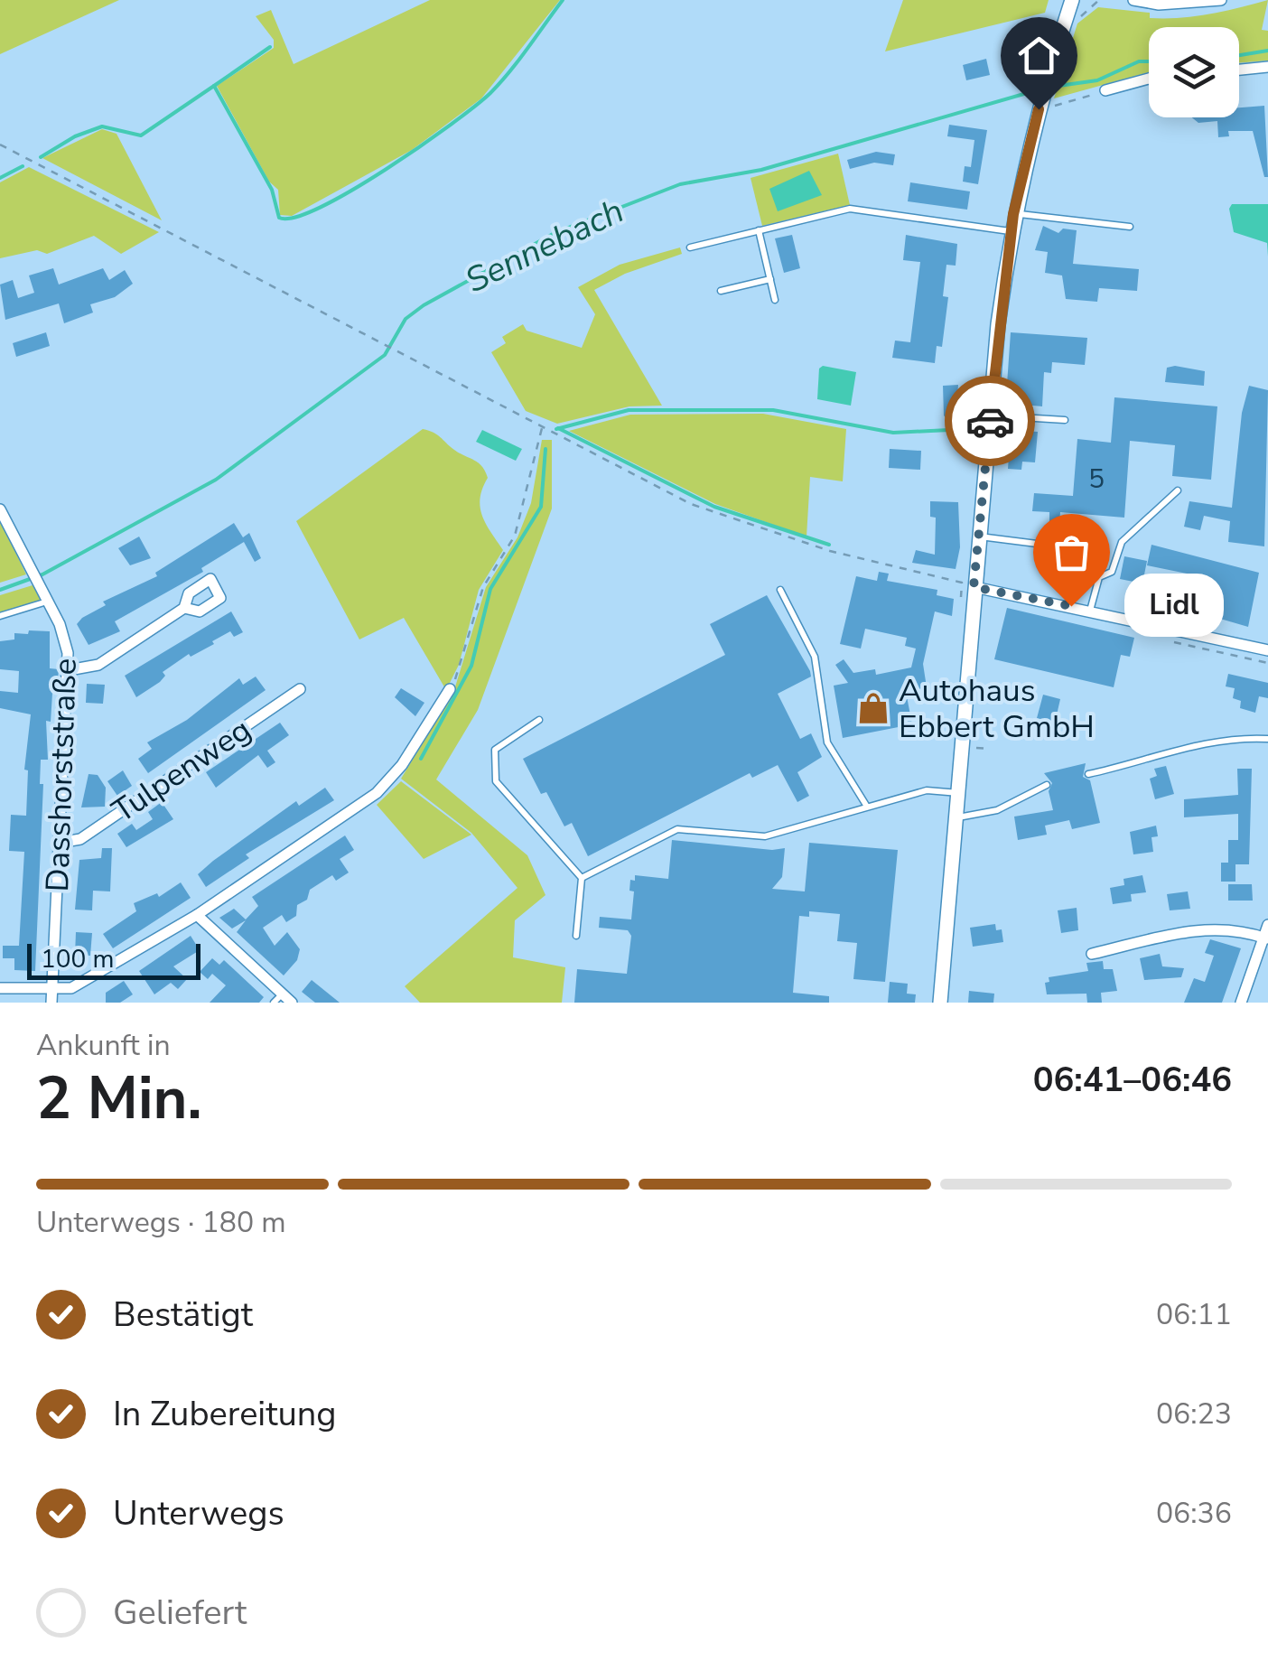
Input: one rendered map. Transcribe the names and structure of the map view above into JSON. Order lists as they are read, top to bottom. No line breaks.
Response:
{"streets":{"street":["Tulpenweg","Dasshorststraße"]},"crossings":[["Tulpenweg","Dasshorststraße"]],"water":["Sennebach"],"places":{"other":["Lidl"],"shop":["Autohaus Ebbert GmbH"]},"house_numbers":["5"],"scale_bar":"100 m","page":{"bubble":"Lidl","scale":"100 m","heading":["2 Min.","Ankunft in","06:41–06:46"],"bar":"Unterwegs · 180 m","list":[["Bestätigt","06:11"],["In Zubereitung","06:23"],["Unterwegs","06:36"],"Geliefert"]}}
